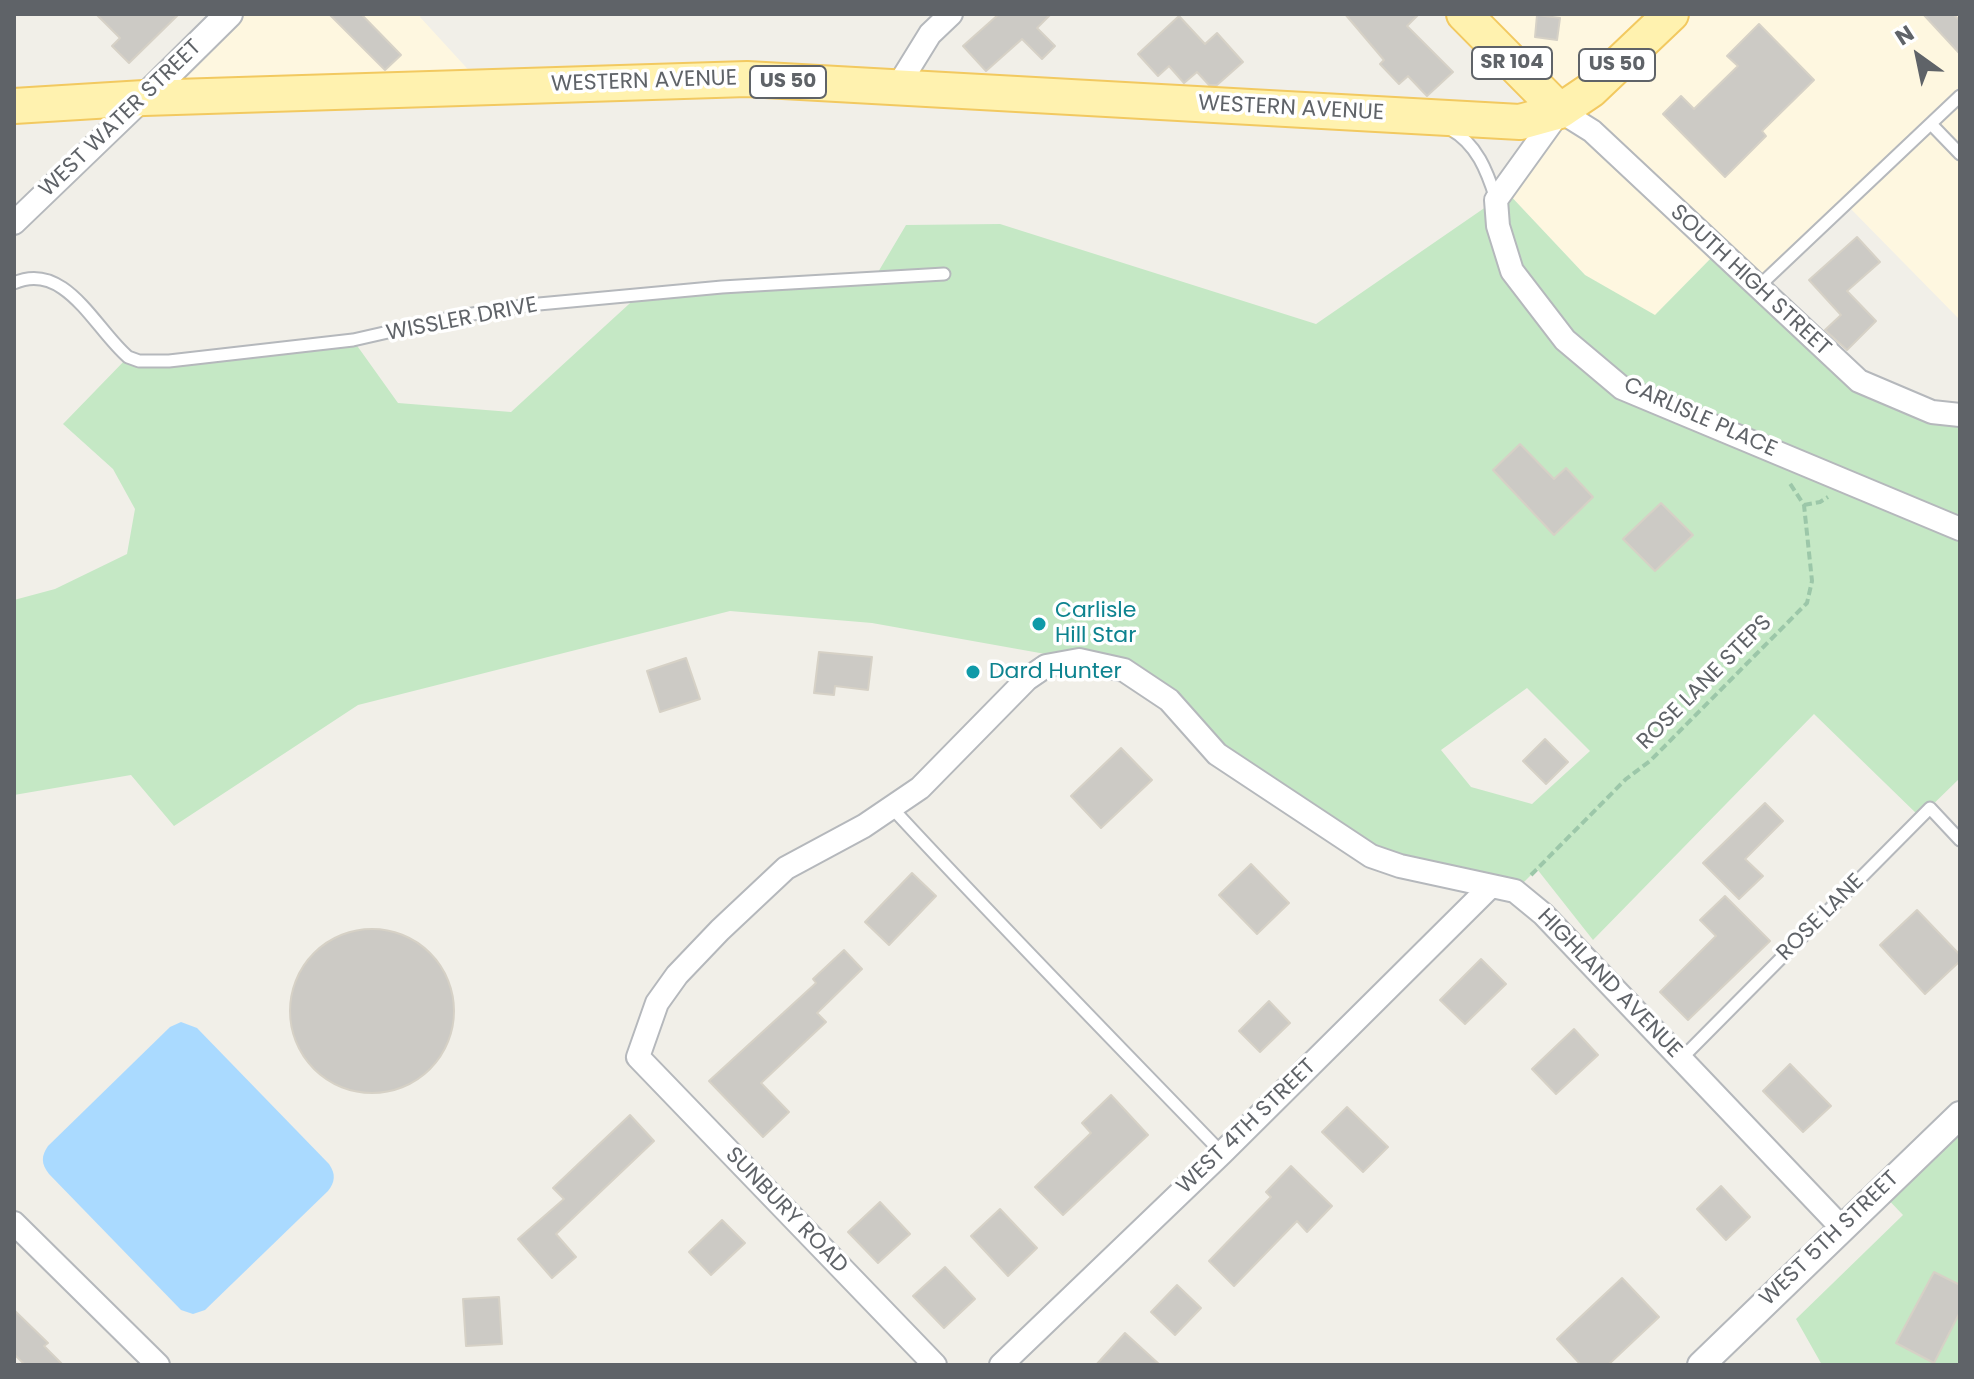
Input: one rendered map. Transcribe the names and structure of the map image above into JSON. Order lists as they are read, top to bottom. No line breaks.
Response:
{"streets":{"main road":["SR 104","US 50","WESTERN AVENUE"],"street":["WEST WATER STREET","SOUTH HIGH STREET","CARLISLE PLACE","HIGHLAND AVENUE","WEST 4TH STREET","SUNBURY ROAD","WEST 5TH STREET"],"lane":["WISSLER DRIVE","ROSE LANE"],"path":["ROSE LANE STEPS"]},"crossings":[["SR 104","US 50"],["SR 104","WESTERN AVENUE"],["SR 104","SOUTH HIGH STREET"],["US 50","WESTERN AVENUE"],["US 50","SOUTH HIGH STREET"],["WESTERN AVENUE","WEST WATER STREET"],["WESTERN AVENUE","SOUTH HIGH STREET"],["CARLISLE PLACE","ROSE LANE STEPS"],["ROSE LANE STEPS","HIGHLAND AVENUE"],["ROSE LANE","HIGHLAND AVENUE"],["HIGHLAND AVENUE","WEST 5TH STREET"]],"places":["Carlisle Hill Star","Dard Hunter"],"north":"top left"}
